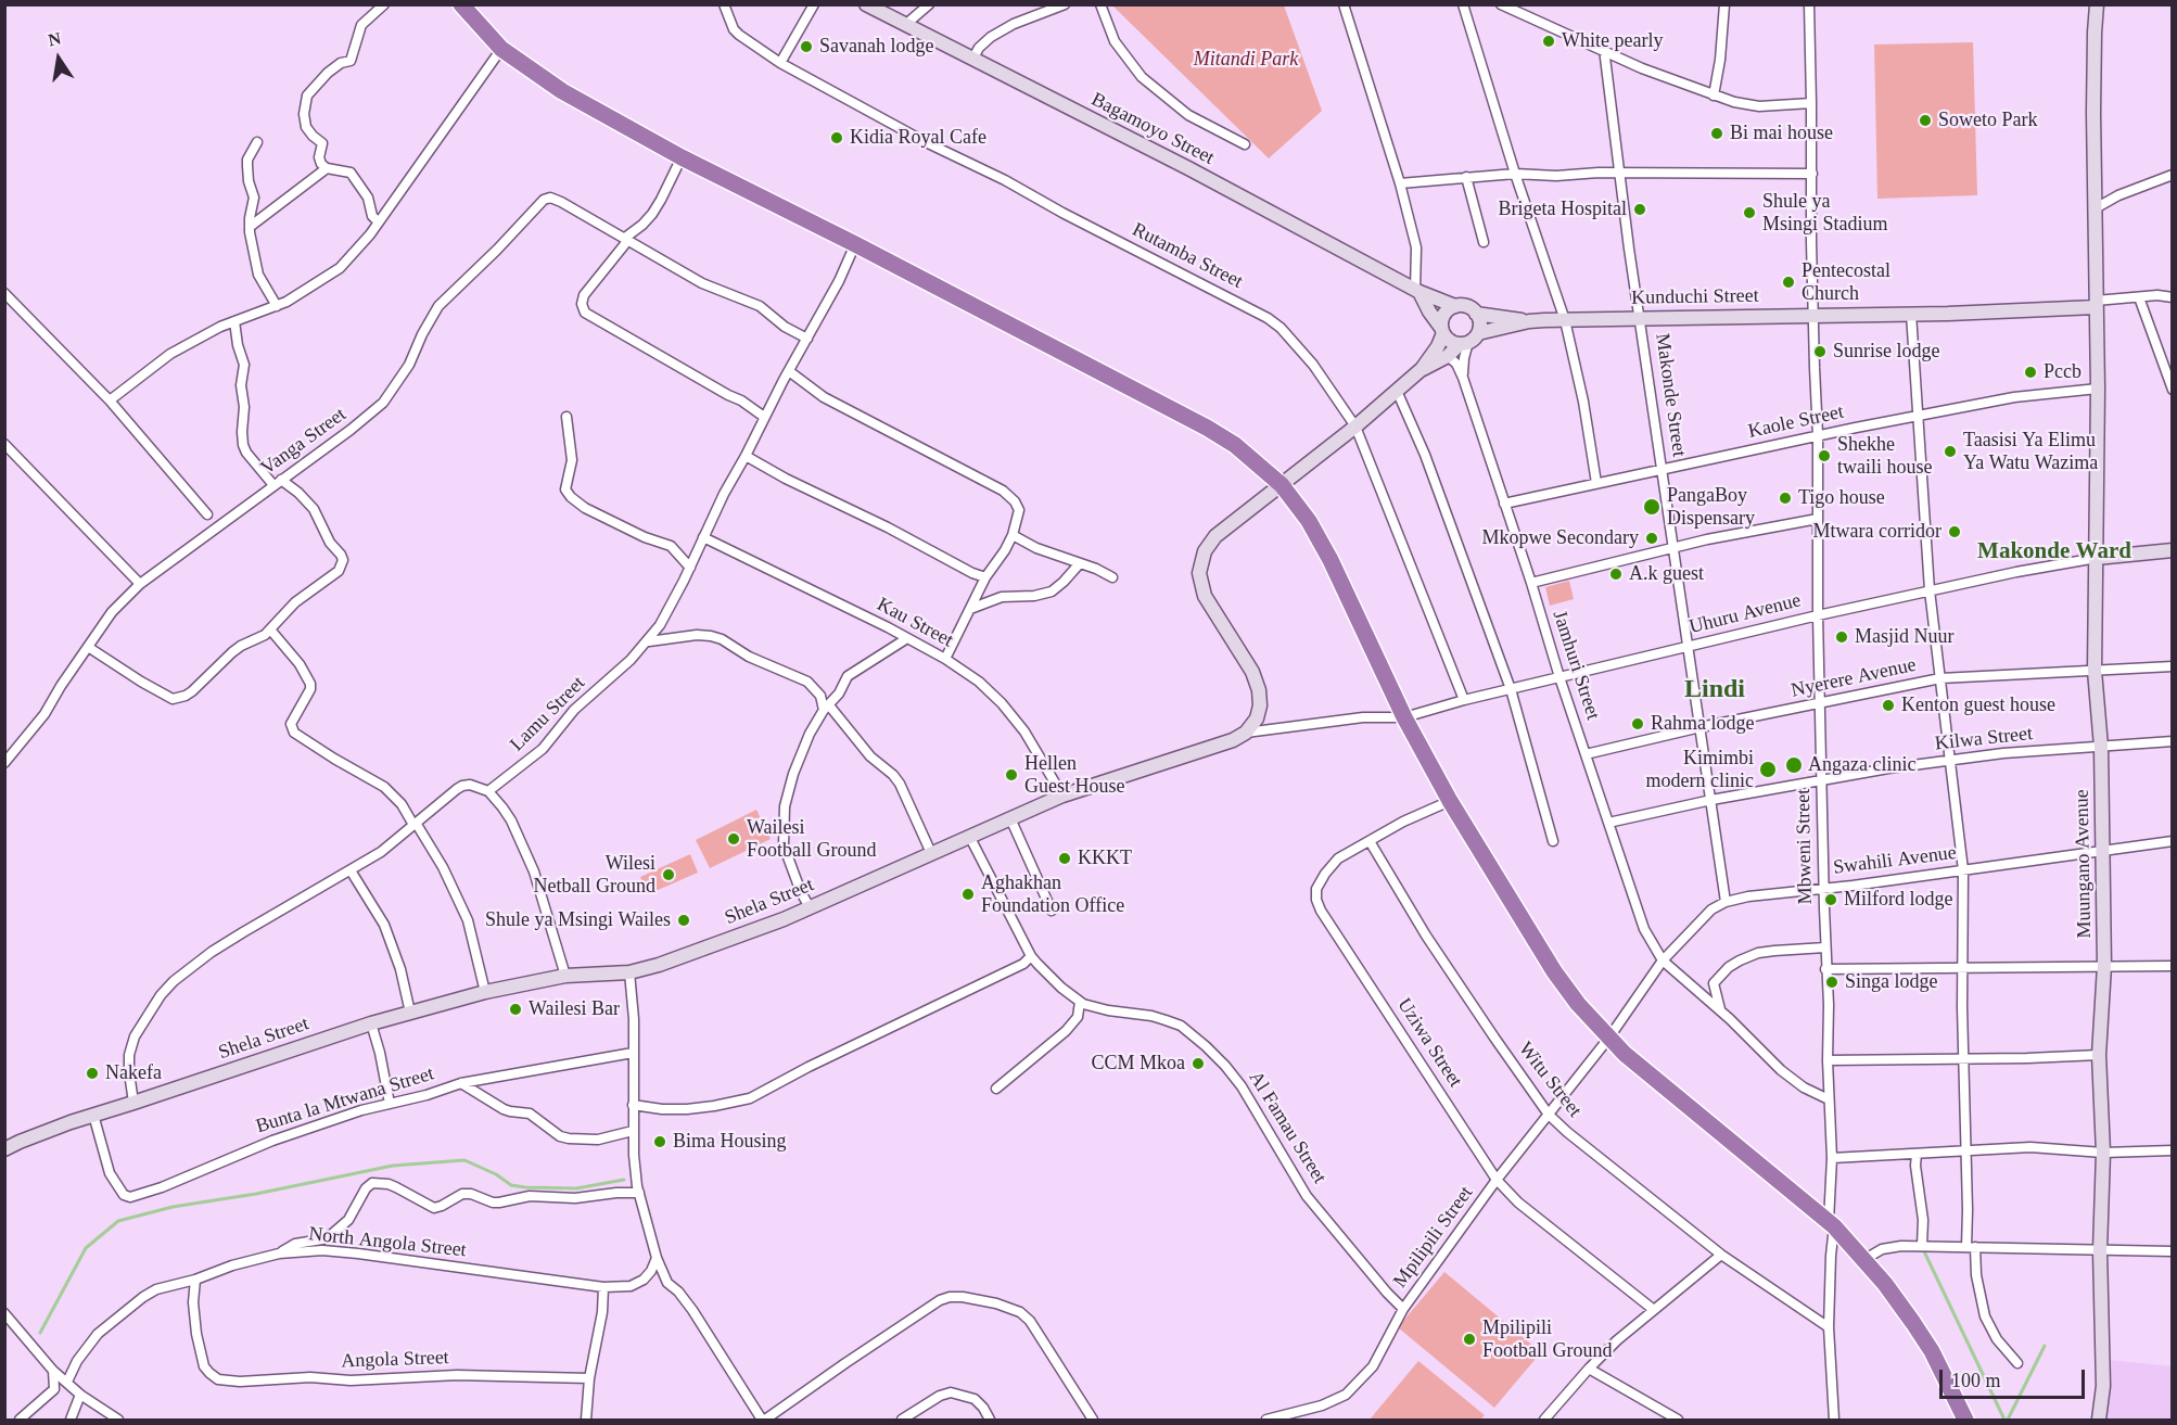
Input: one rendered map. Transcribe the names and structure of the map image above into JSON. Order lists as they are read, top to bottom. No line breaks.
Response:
{"streets":{"main road":["Bagamoyo Street","Kunduchi Street","Muungano Avenue","Shela Street"],"street":["Rutamba Street","Makonde Street","Kaole Street","Vanga Street","Uhuru Avenue","Kau Street","Jamhuri Street","Nyerere Avenue","Lamu Street","Kilwa Street","Mbweni Street","Swahili Avenue","Uziwa Street","Witu Street","Bunta la Mtwana Street","Al Famau Street","Mpilipili Street","North Angola Street","Angola Street"]},"crossings":[["Rutamba Street","Uhuru Avenue"],["Kunduchi Street","Makonde Street"],["Kunduchi Street","Mbweni Street"],["Kunduchi Street","Muungano Avenue"],["Makonde Street","Kaole Street"],["Makonde Street","Uhuru Avenue"],["Makonde Street","Nyerere Avenue"],["Makonde Street","Kilwa Street"],["Makonde Street","Swahili Avenue"],["Kaole Street","Jamhuri Street"],["Kaole Street","Mbweni Street"],["Kaole Street","Muungano Avenue"],["Vanga Street","Lamu Street"],["Uhuru Avenue","Jamhuri Street"],["Uhuru Avenue","Mbweni Street"],["Uhuru Avenue","Muungano Avenue"],["Uhuru Avenue","Shela Street"],["Kau Street","Lamu Street"],["Kau Street","Shela Street"],["Jamhuri Street","Nyerere Avenue"],["Jamhuri Street","Kilwa Street"],["Jamhuri Street","Swahili Avenue"],["Nyerere Avenue","Mbweni Street"],["Nyerere Avenue","Muungano Avenue"],["Kilwa Street","Mbweni Street"],["Kilwa Street","Muungano Avenue"],["Mbweni Street","Swahili Avenue"],["Mbweni Street","Witu Street"],["Swahili Avenue","Muungano Avenue"],["Swahili Avenue","Mpilipili Street"],["Shela Street","Bunta la Mtwana Street"],["Shela Street","Al Famau Street"],["Uziwa Street","Witu Street"],["Uziwa Street","Mpilipili Street"],["Witu Street","Mpilipili Street"],["Al Famau Street","Mpilipili Street"],["North Angola Street","Angola Street"]],"districts":["Makonde Ward","Lindi"],"parks":["Mitandi Park"],"places":["White pearly","Savanah lodge","Soweto Park","Bi mai house","Kidia Royal Cafe","Brigeta Hospital","Shule ya Msingi Stadium","Pentecostal Church","Sunrise lodge","Pccb","Taasisi Ya Elimu Ya Watu Wazima","Shekhe twaili house","Tigo house","PangaBoy Dispensary","Mtwara corridor","Mkopwe Secondary","A.k guest","Masjid Nuur","Kenton guest house","Rahma lodge","Angaza clinic","Kimimbi modern clinic","Hellen Guest House","Wailesi Football Ground","KKKT","Wilesi Netball Ground","Aghakhan Foundation Office","Milford lodge","Shule ya Msingi Wailes","Singa lodge","Wailesi Bar","CCM Mkoa","Nakefa","Bima Housing","Mpilipili Football Ground"],"scale_bar":"100 m","north":"top"}
